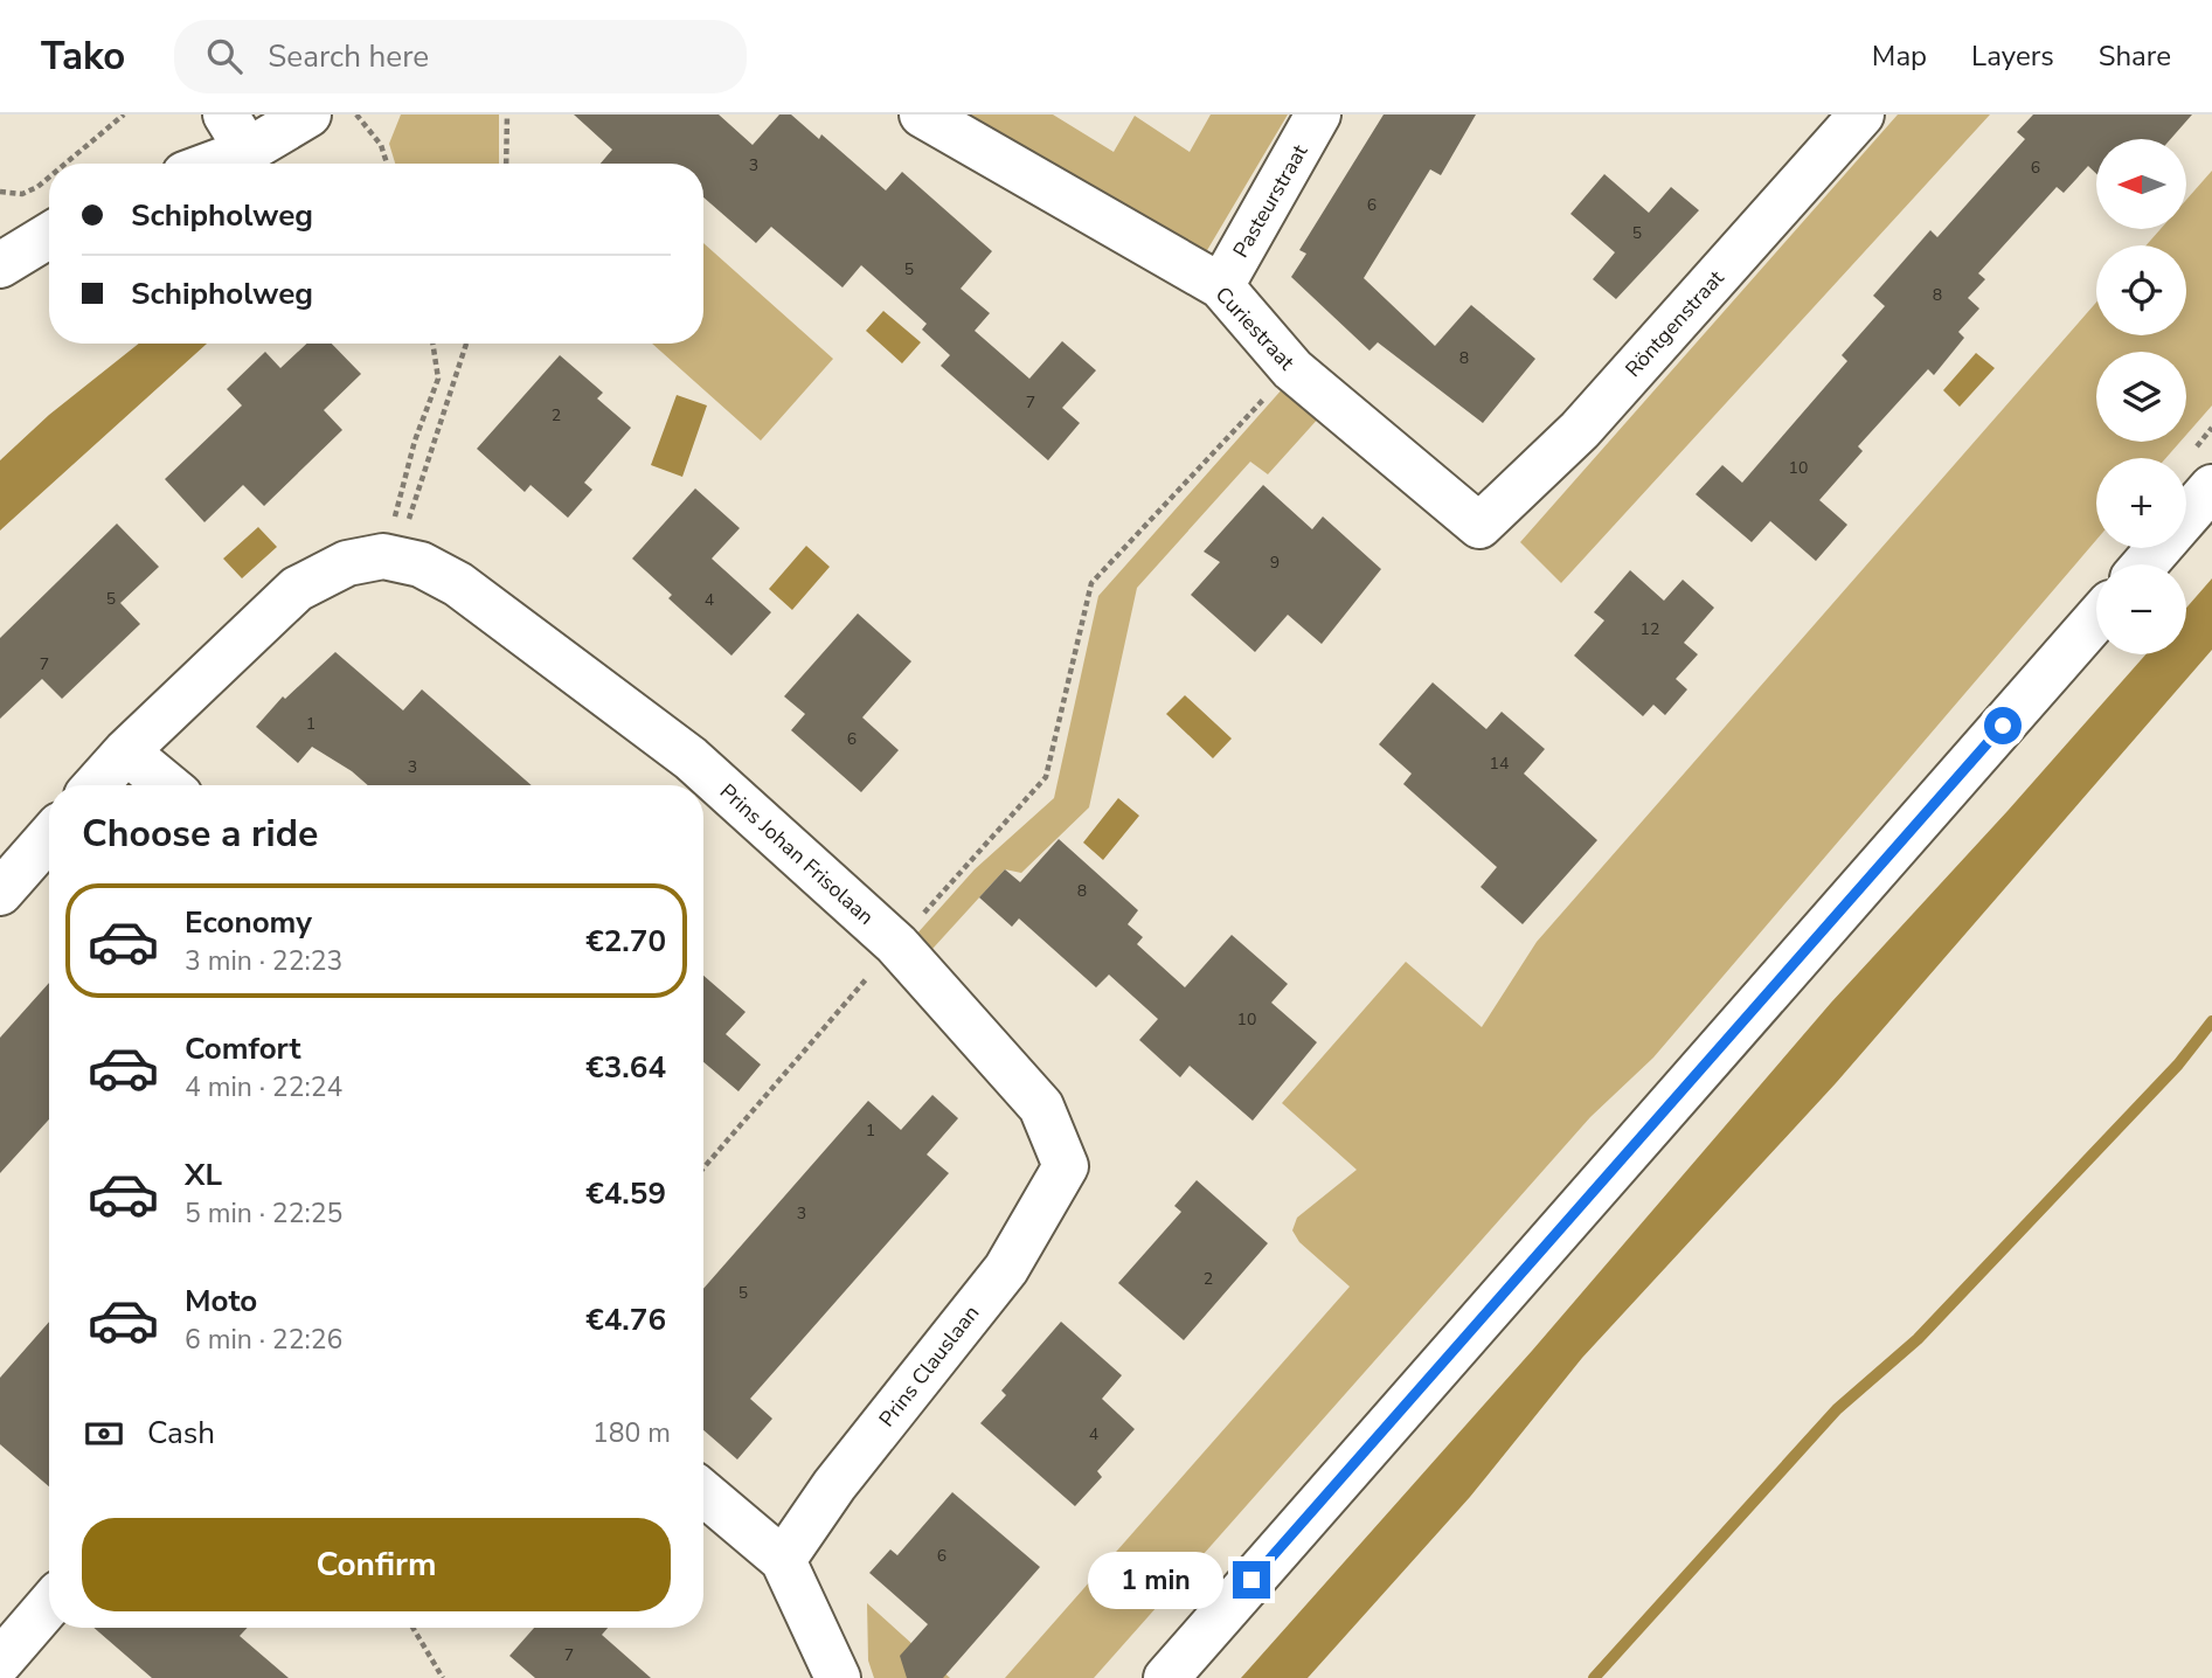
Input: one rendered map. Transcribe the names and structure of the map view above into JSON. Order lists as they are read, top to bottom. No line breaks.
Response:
{"streets":{"street":["Pasteurstraat","Röntgenstraat","Curiestraat","Prins Johan Frisolaan","Prins Clauslaan"]},"crossings":[["Pasteurstraat","Curiestraat"],["Röntgenstraat","Curiestraat"],["Prins Johan Frisolaan","Prins Clauslaan"]],"house_numbers":["3","6","6","5","5","8","8","7","2","10","9","5","4","12","7","1","6","14","3","8","10","1","3","2","5","4","6","7"],"north":"left","page":{"header":"Tako","search":"Search here","nav":["Map","Layers","Share"],"map_buttons":["+","−"],"banner":["Schipholweg","Schipholweg"],"heading":"Choose a ride","list":[{"name":"Economy","note":"3 min · 22:23","value":"€2.70"},{"name":"Comfort","note":"4 min · 22:24","value":"€3.64"},{"name":"XL","note":"5 min · 22:25","value":"€4.59"},{"name":"Moto","note":"6 min · 22:26","value":"€4.76"}],"pay":["Cash","180 m"],"buttons":"Confirm","bubble":"1 min"}}
